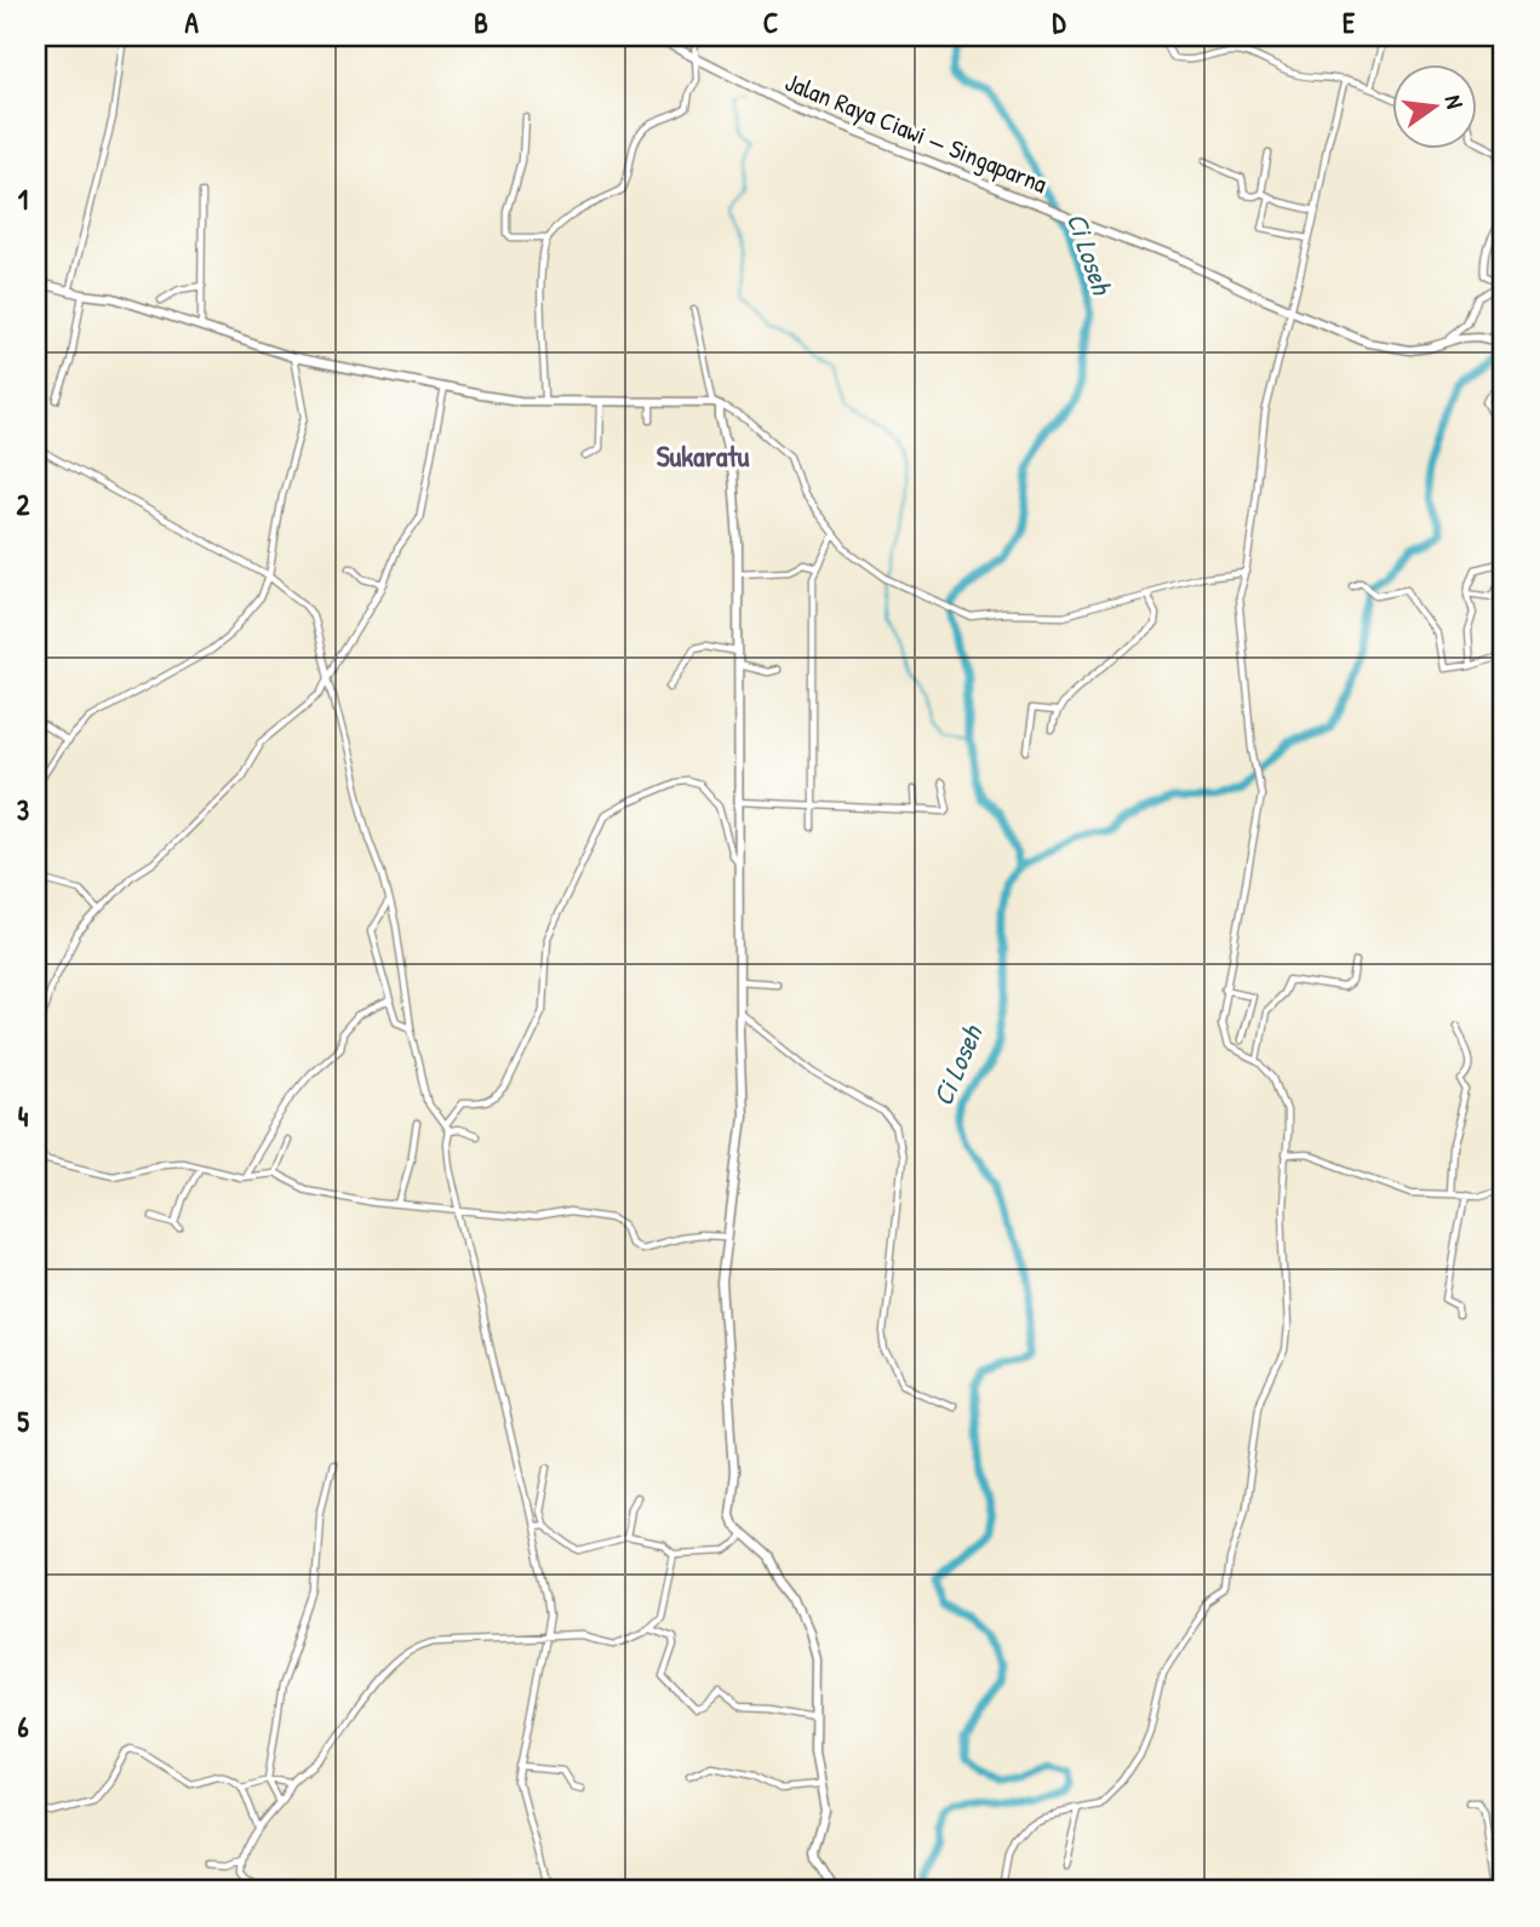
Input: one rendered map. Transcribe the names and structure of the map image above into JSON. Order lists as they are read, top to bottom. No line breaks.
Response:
{"streets":{"street":["Jalan Raya Ciawi — Singaparna"]},"districts":["Sukaratu"],"water":["Ci Loseh"],"north":"right","grid":{"columns":["A","B","C","D","E"],"rows":["1","2","3","4","5","6"]}}
